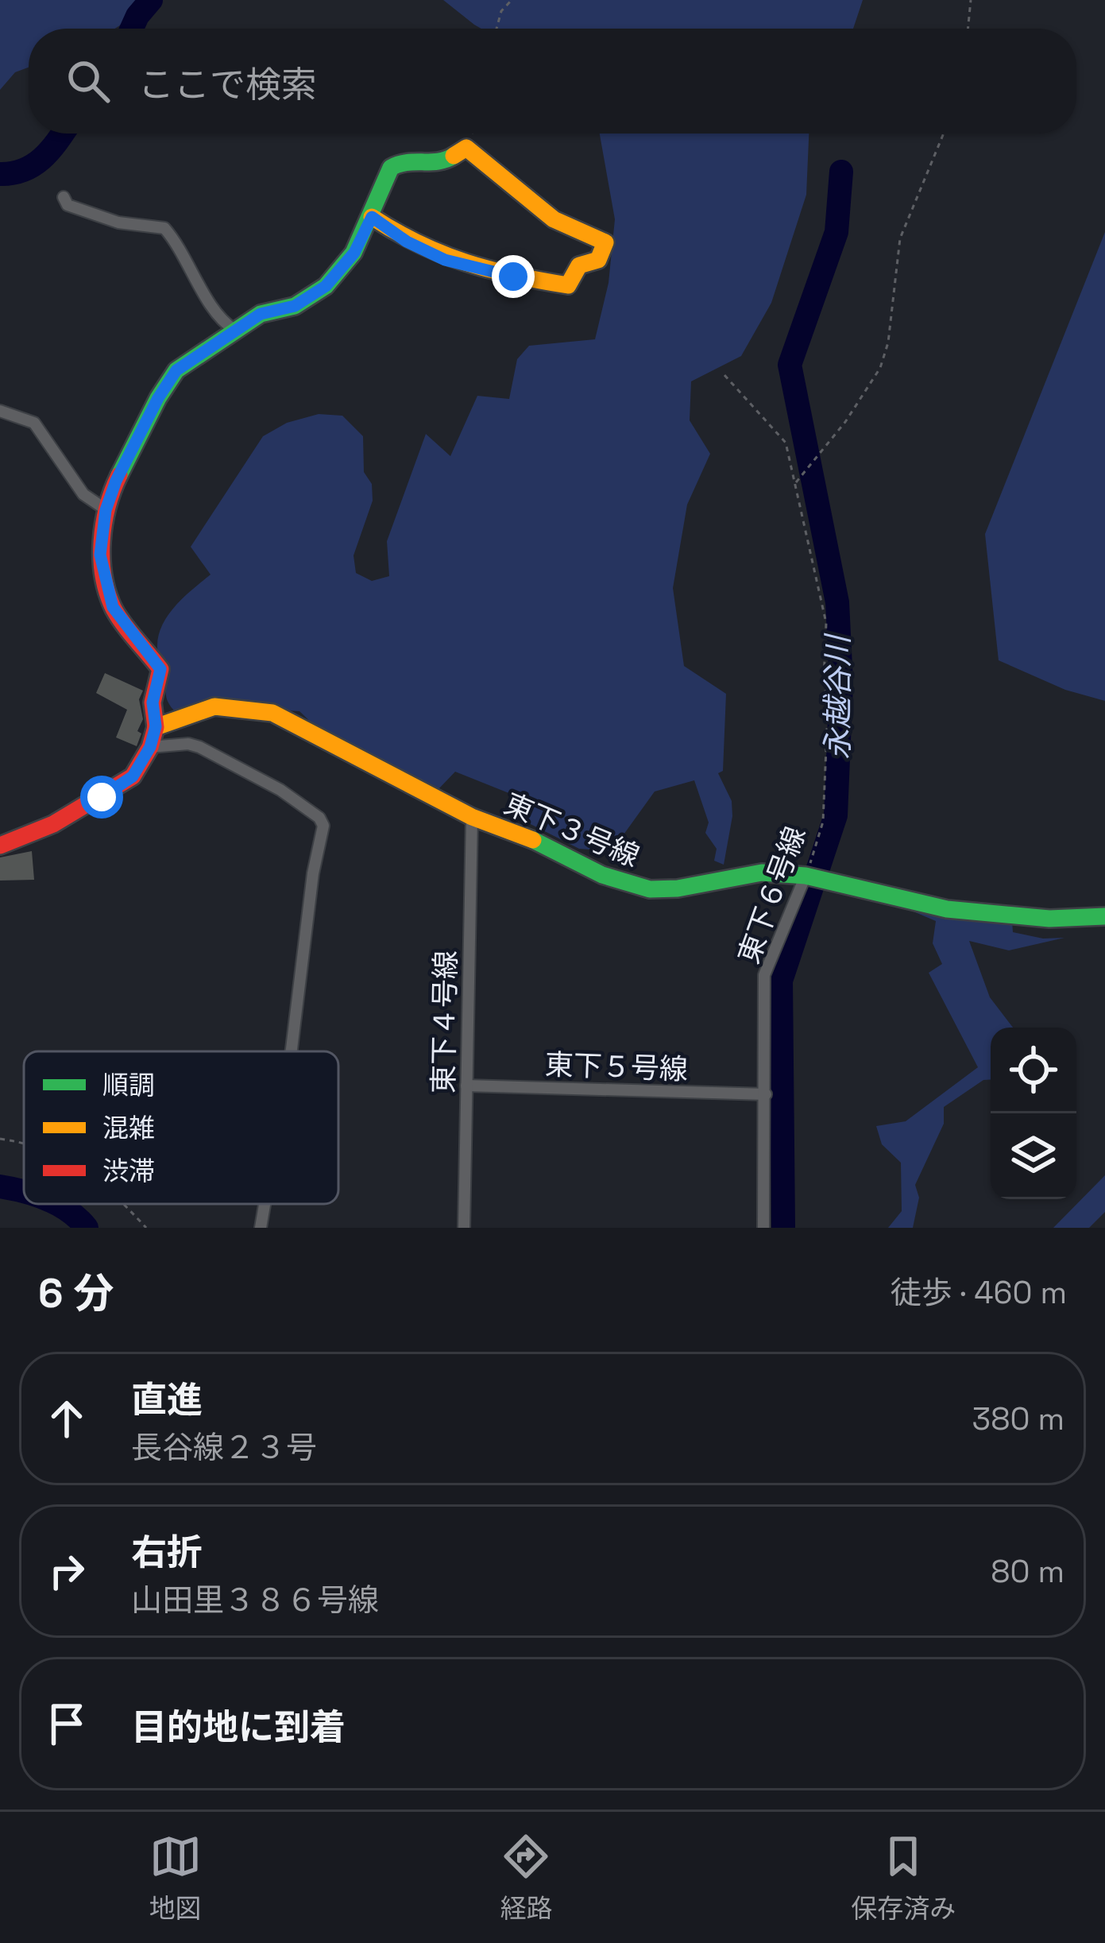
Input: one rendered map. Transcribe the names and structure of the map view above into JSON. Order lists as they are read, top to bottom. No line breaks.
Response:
{"streets":{"street":["東下３号線","東下６号線","東下４号線","東下５号線"]},"crossings":[["東下３号線","東下６号線"],["東下３号線","東下４号線"],["東下６号線","東下５号線"],["東下４号線","東下５号線"]],"water":["永越谷川"],"legend":["順調","混雑","渋滞"],"page":{"search":"ここで検索","heading":["6 分","徒歩 · 460 m"],"list":[["直進","長谷線２３号","380 m"],["右折","山田里３８６号線","80 m"],"目的地に到着"],"nav":["地図","経路","保存済み"]}}
